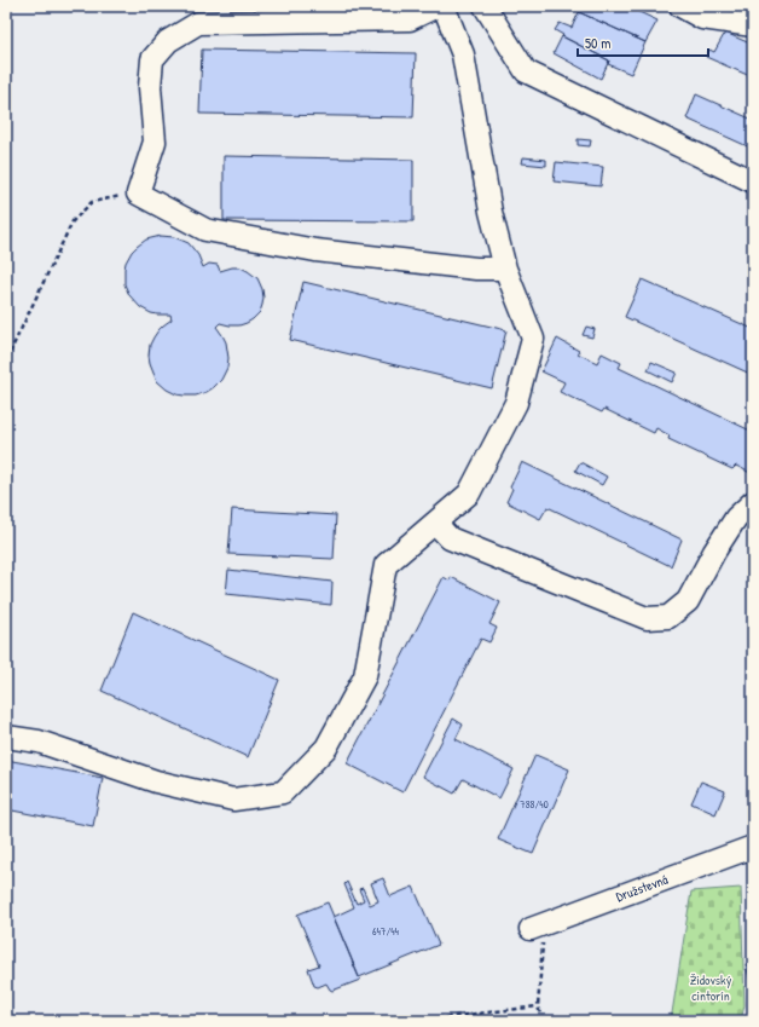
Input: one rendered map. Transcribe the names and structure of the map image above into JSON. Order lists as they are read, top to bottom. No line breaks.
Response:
{"streets":{"street":["Družstevná"]},"parks":["Židovský cintorín"],"house_numbers":["788/40","647/44"],"scale_bar":"50 m"}
